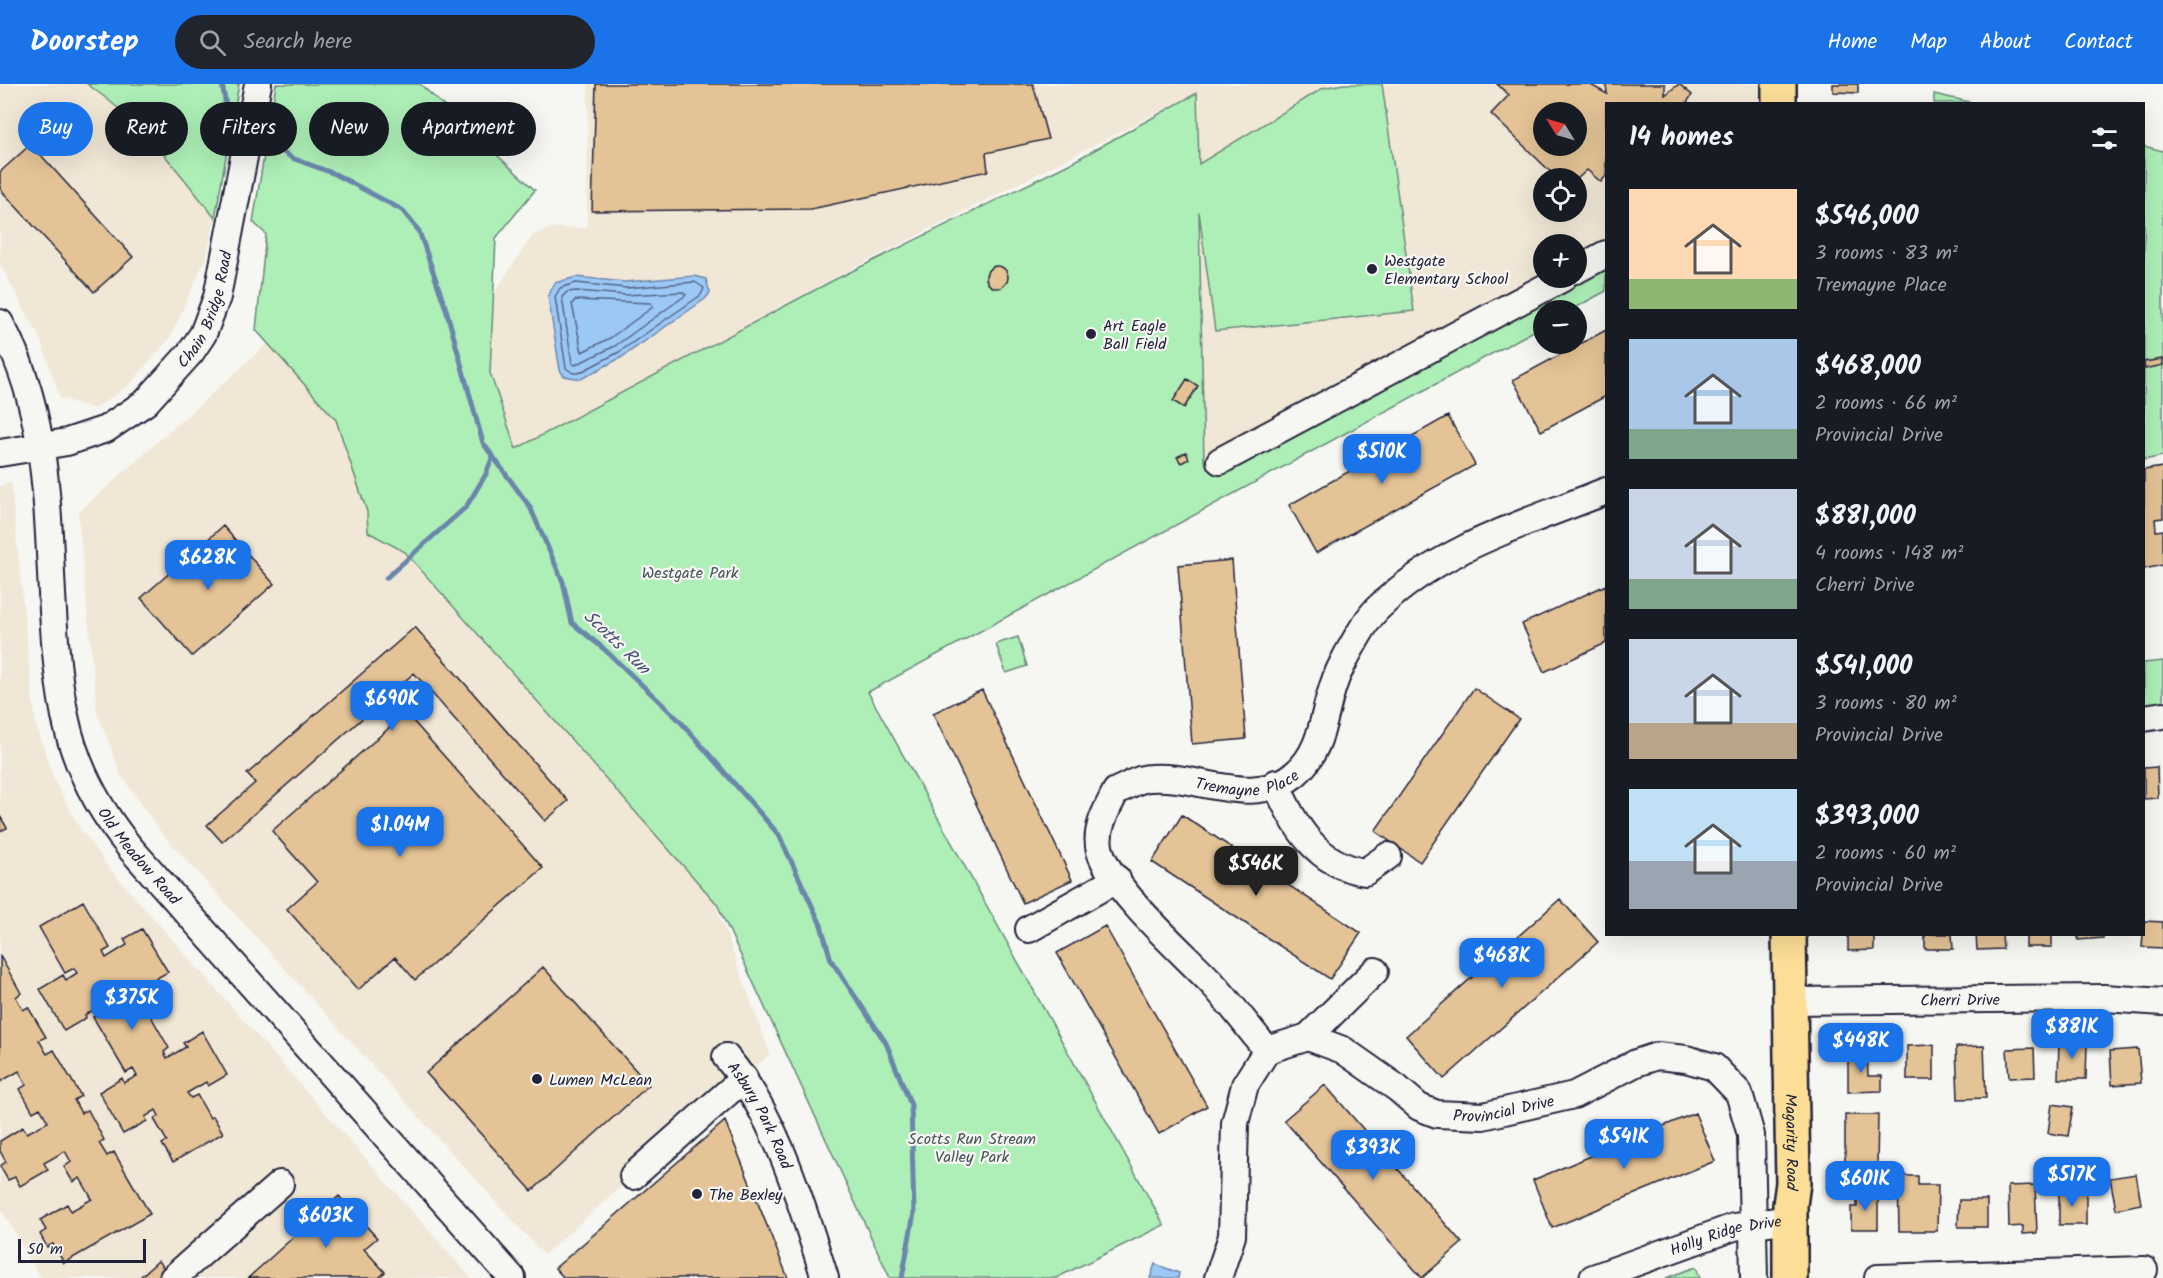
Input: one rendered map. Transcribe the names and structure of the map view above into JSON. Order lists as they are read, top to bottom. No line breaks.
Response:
{"streets":{"main road":["Magarity Road"],"street":["Chain Bridge Road","Tremayne Place","Old Meadow Road","Cherri Drive","Provincial Drive","Asbury Park Road","Holly Ridge Drive"]},"crossings":[["Chain Bridge Road","Old Meadow Road"],["Cherri Drive","Magarity Road"],["Provincial Drive","Holly Ridge Drive"],["Magarity Road","Holly Ridge Drive"]],"water":["Scotts Run"],"parks":["Westgate Park","Scotts Run Stream Valley Park"],"places":["Westgate Elementary School","Art Eagle Ball Field","Lumen McLean","The Bexley"],"scale_bar":"50 m","north":"top left","page":{"header":"Doorstep","search":"Search here","nav":["Home","Map","About","Contact"],"map_buttons":["+","−"],"chip":["Buy","Rent","Filters","New","Apartment"],"heading":"14 homes","list":[{"name":"$546,000","note":"3 rooms · 83 m² · Tremayne Place"},{"name":"$468,000","note":"2 rooms · 66 m² · Provincial Drive"},{"name":"$881,000","note":"4 rooms · 148 m² · Cherri Drive"},{"name":"$541,000","note":"3 rooms · 80 m² · Provincial Drive"},{"name":"$393,000","note":"2 rooms · 60 m² · Provincial Drive"}],"price":["$510K","$628K","$690K","$1.04M","$546K","$468K","$375K","$881K","$448K","$541K","$393K","$517K","$601K","$603K"],"scale":"50 m"}}
